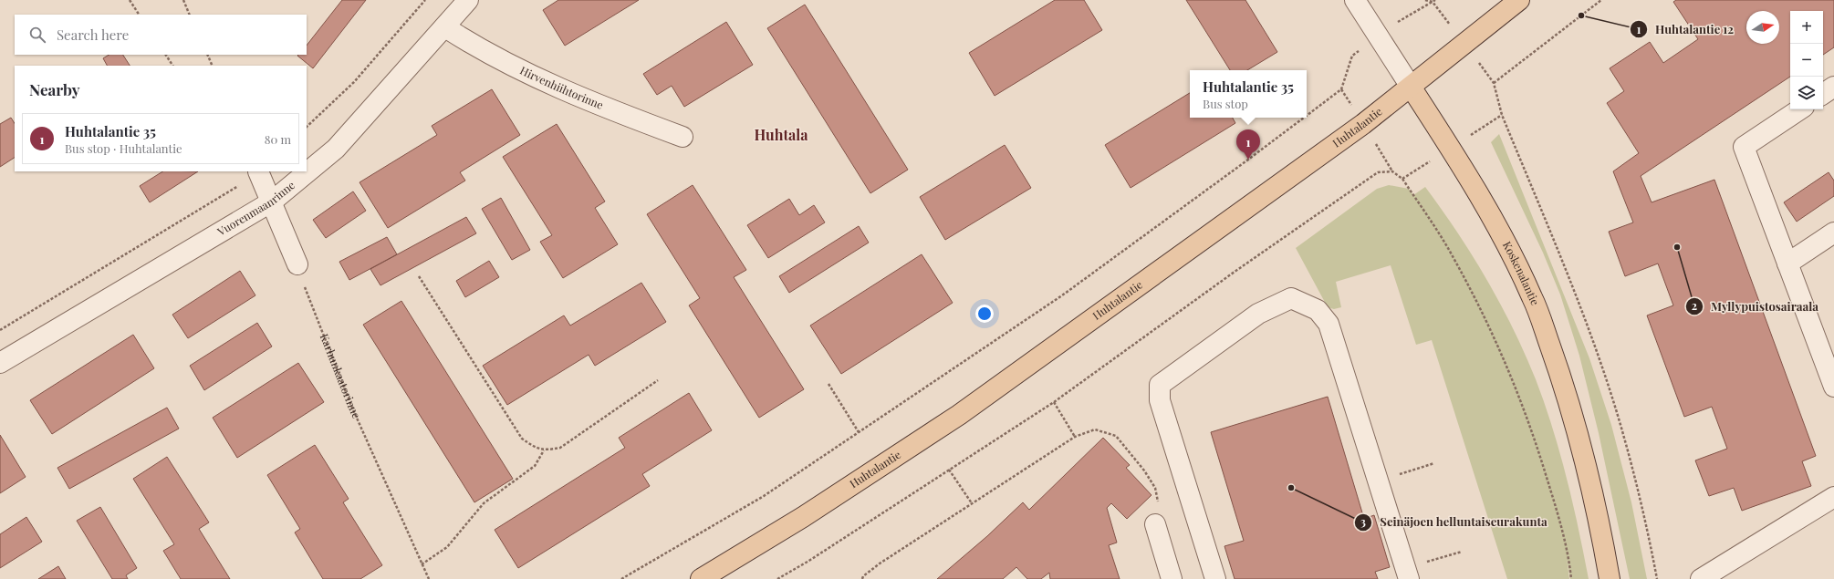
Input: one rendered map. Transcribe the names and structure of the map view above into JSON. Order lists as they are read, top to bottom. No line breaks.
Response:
{"streets":{"main road":["Huhtalantie","Koskenalantie"],"street":["Hirvenhiihtorinne","Vuorenmaanrinne"],"path":["Karhunkaatorinne"]},"crossings":[["Hirvenhiihtorinne","Vuorenmaanrinne"],["Huhtalantie","Koskenalantie"]],"districts":["Huhtala"],"places":["Huhtalantie 12","Myllypuistosairaala","Seinäjoen helluntaiseurakunta"],"north":"right","page":{"map_buttons":["+","−"],"search":"Search here","heading":"Nearby","popup":["Huhtalantie 35","Bus stop"],"list":[{"mark":"1","name":"Huhtalantie 35","note":"Bus stop · Huhtalantie","value":"80 m"}],"pins":"1"}}
